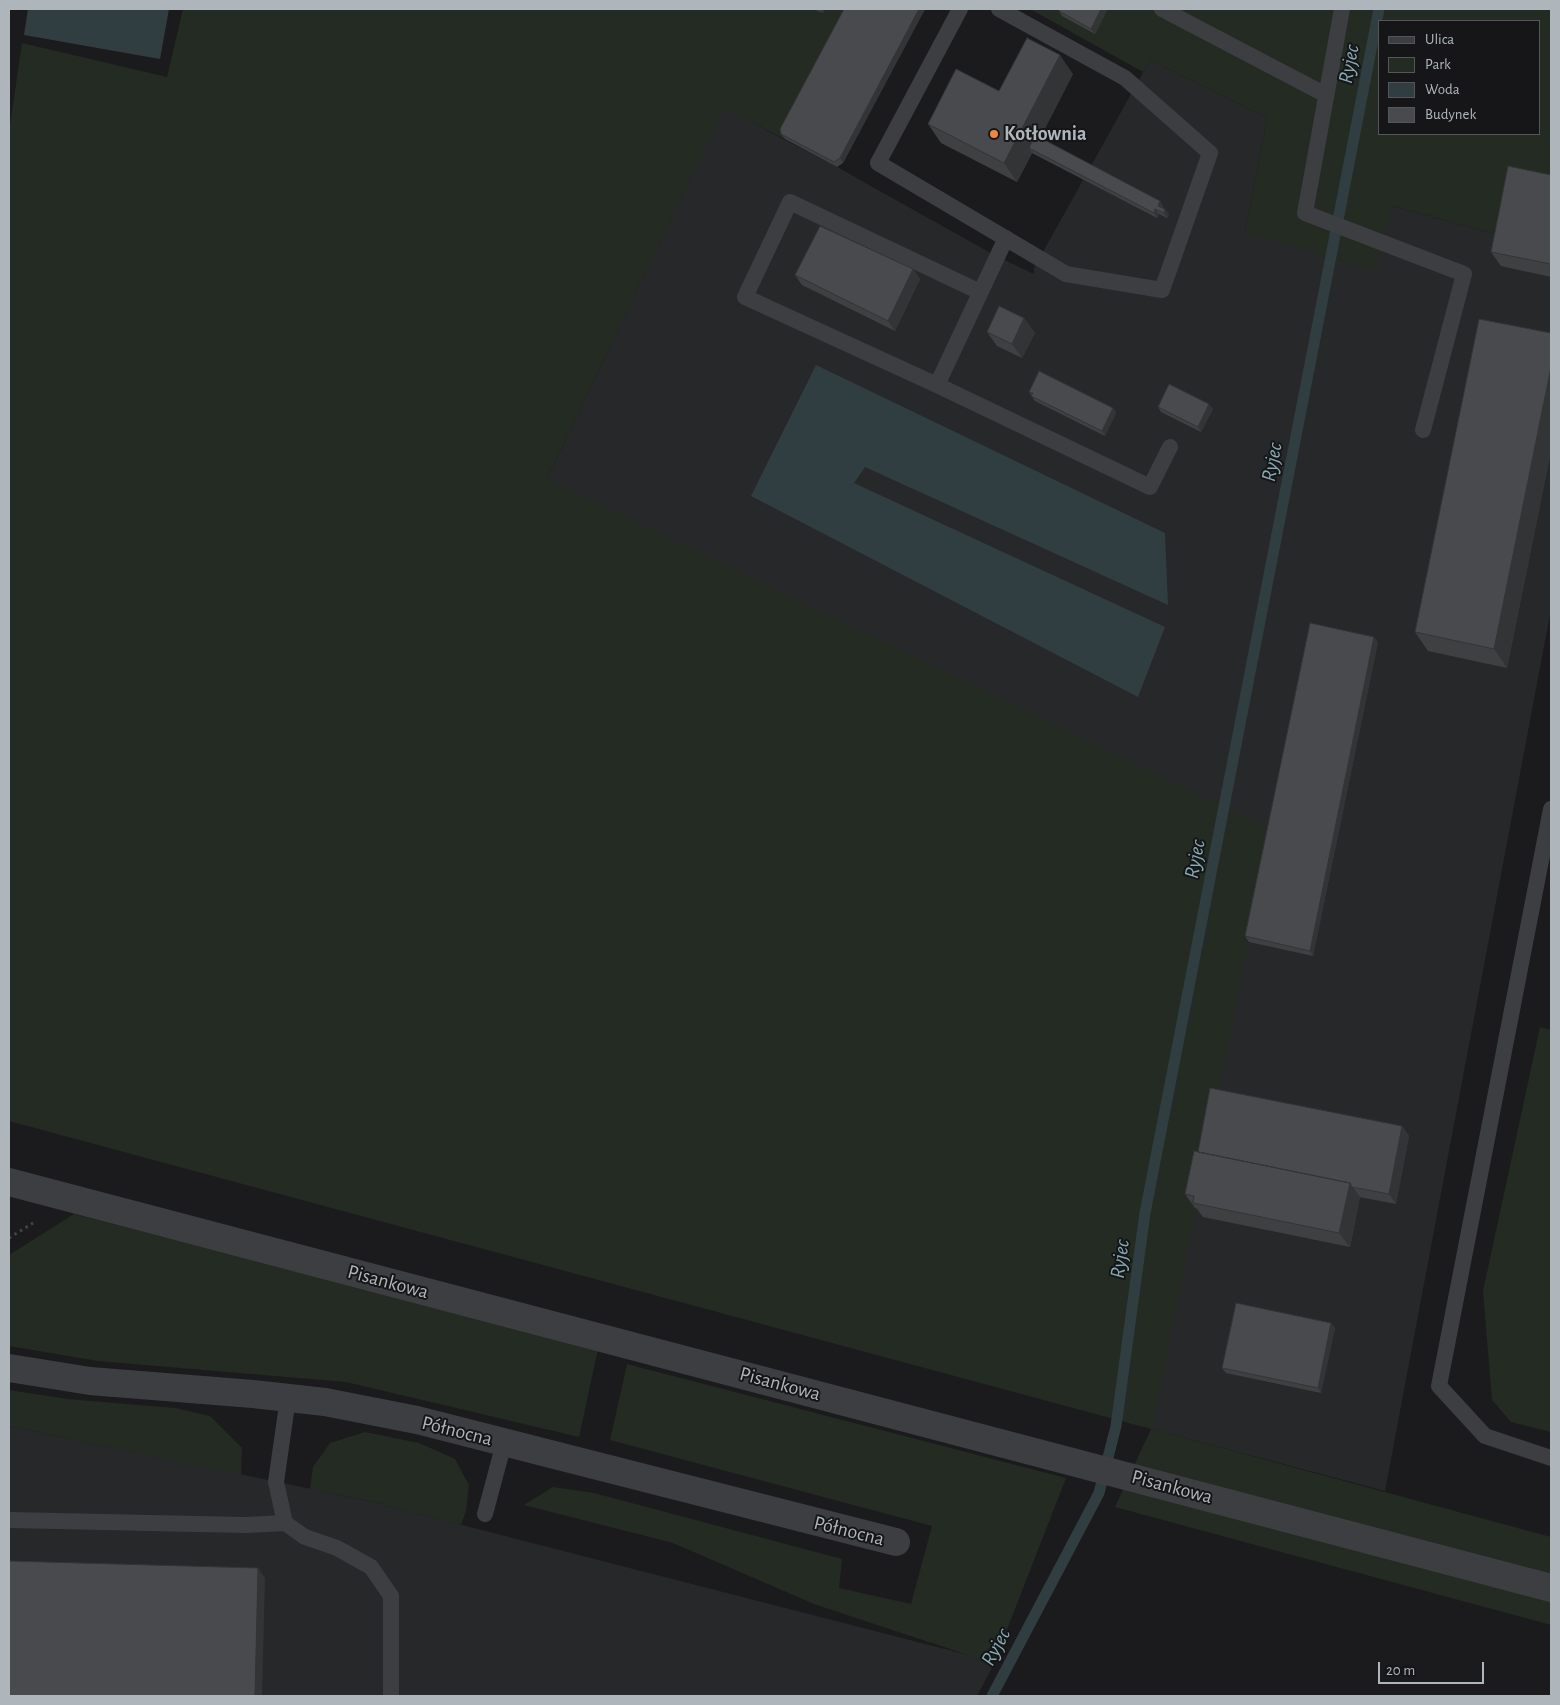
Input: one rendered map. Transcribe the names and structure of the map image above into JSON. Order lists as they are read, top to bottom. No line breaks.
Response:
{"streets":{"street":["Pisankowa","Północna"]},"water":["Ryjec"],"places":["Kotłownia"],"legend":["Ulica","Park","Woda","Budynek"],"scale_bar":"20 m"}
